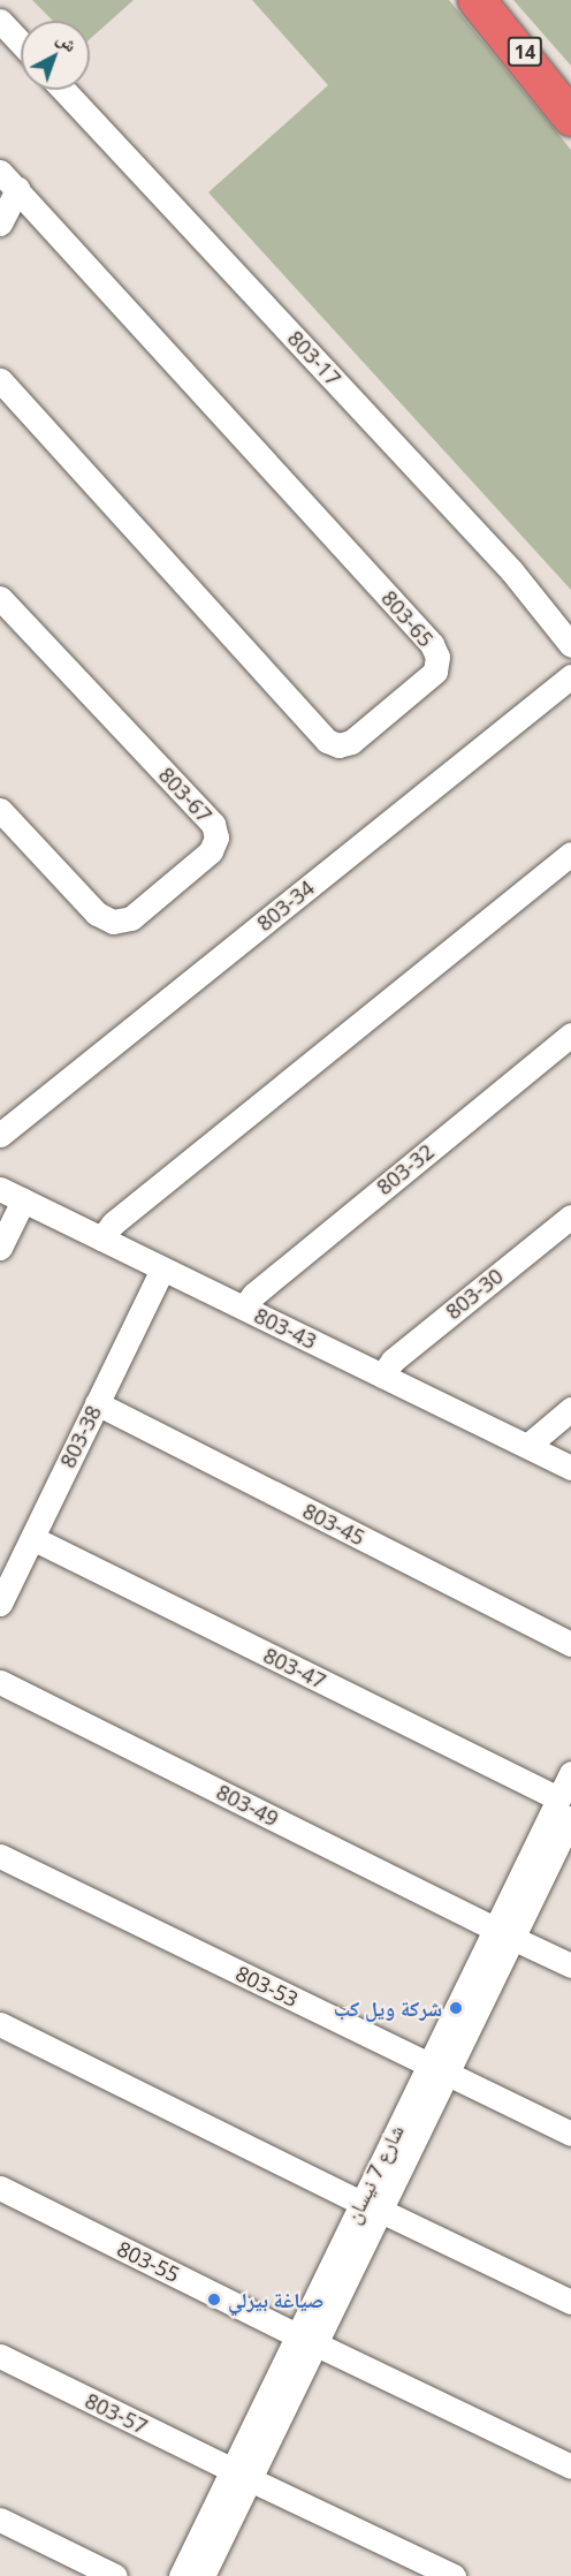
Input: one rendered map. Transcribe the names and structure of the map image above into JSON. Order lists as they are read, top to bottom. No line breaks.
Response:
{"streets":{"highway":["14"],"street":["803-17","803-65","803-67","803-34","803-32","803-30","803-43","803-38","803-45","803-47","803-49","803-53","شارع 7 نيسان","803-55","803-57"]},"crossings":[["803-32","803-43"],["803-30","803-43"],["803-43","803-38"],["803-38","803-45"],["803-38","803-47"],["803-47","شارع 7 نيسان"],["803-49","شارع 7 نيسان"],["803-53","شارع 7 نيسان"],["شارع 7 نيسان","803-55"],["شارع 7 نيسان","803-57"]],"places":["شركة ويل كب","صياغة بيرلي"],"north":"top right"}
